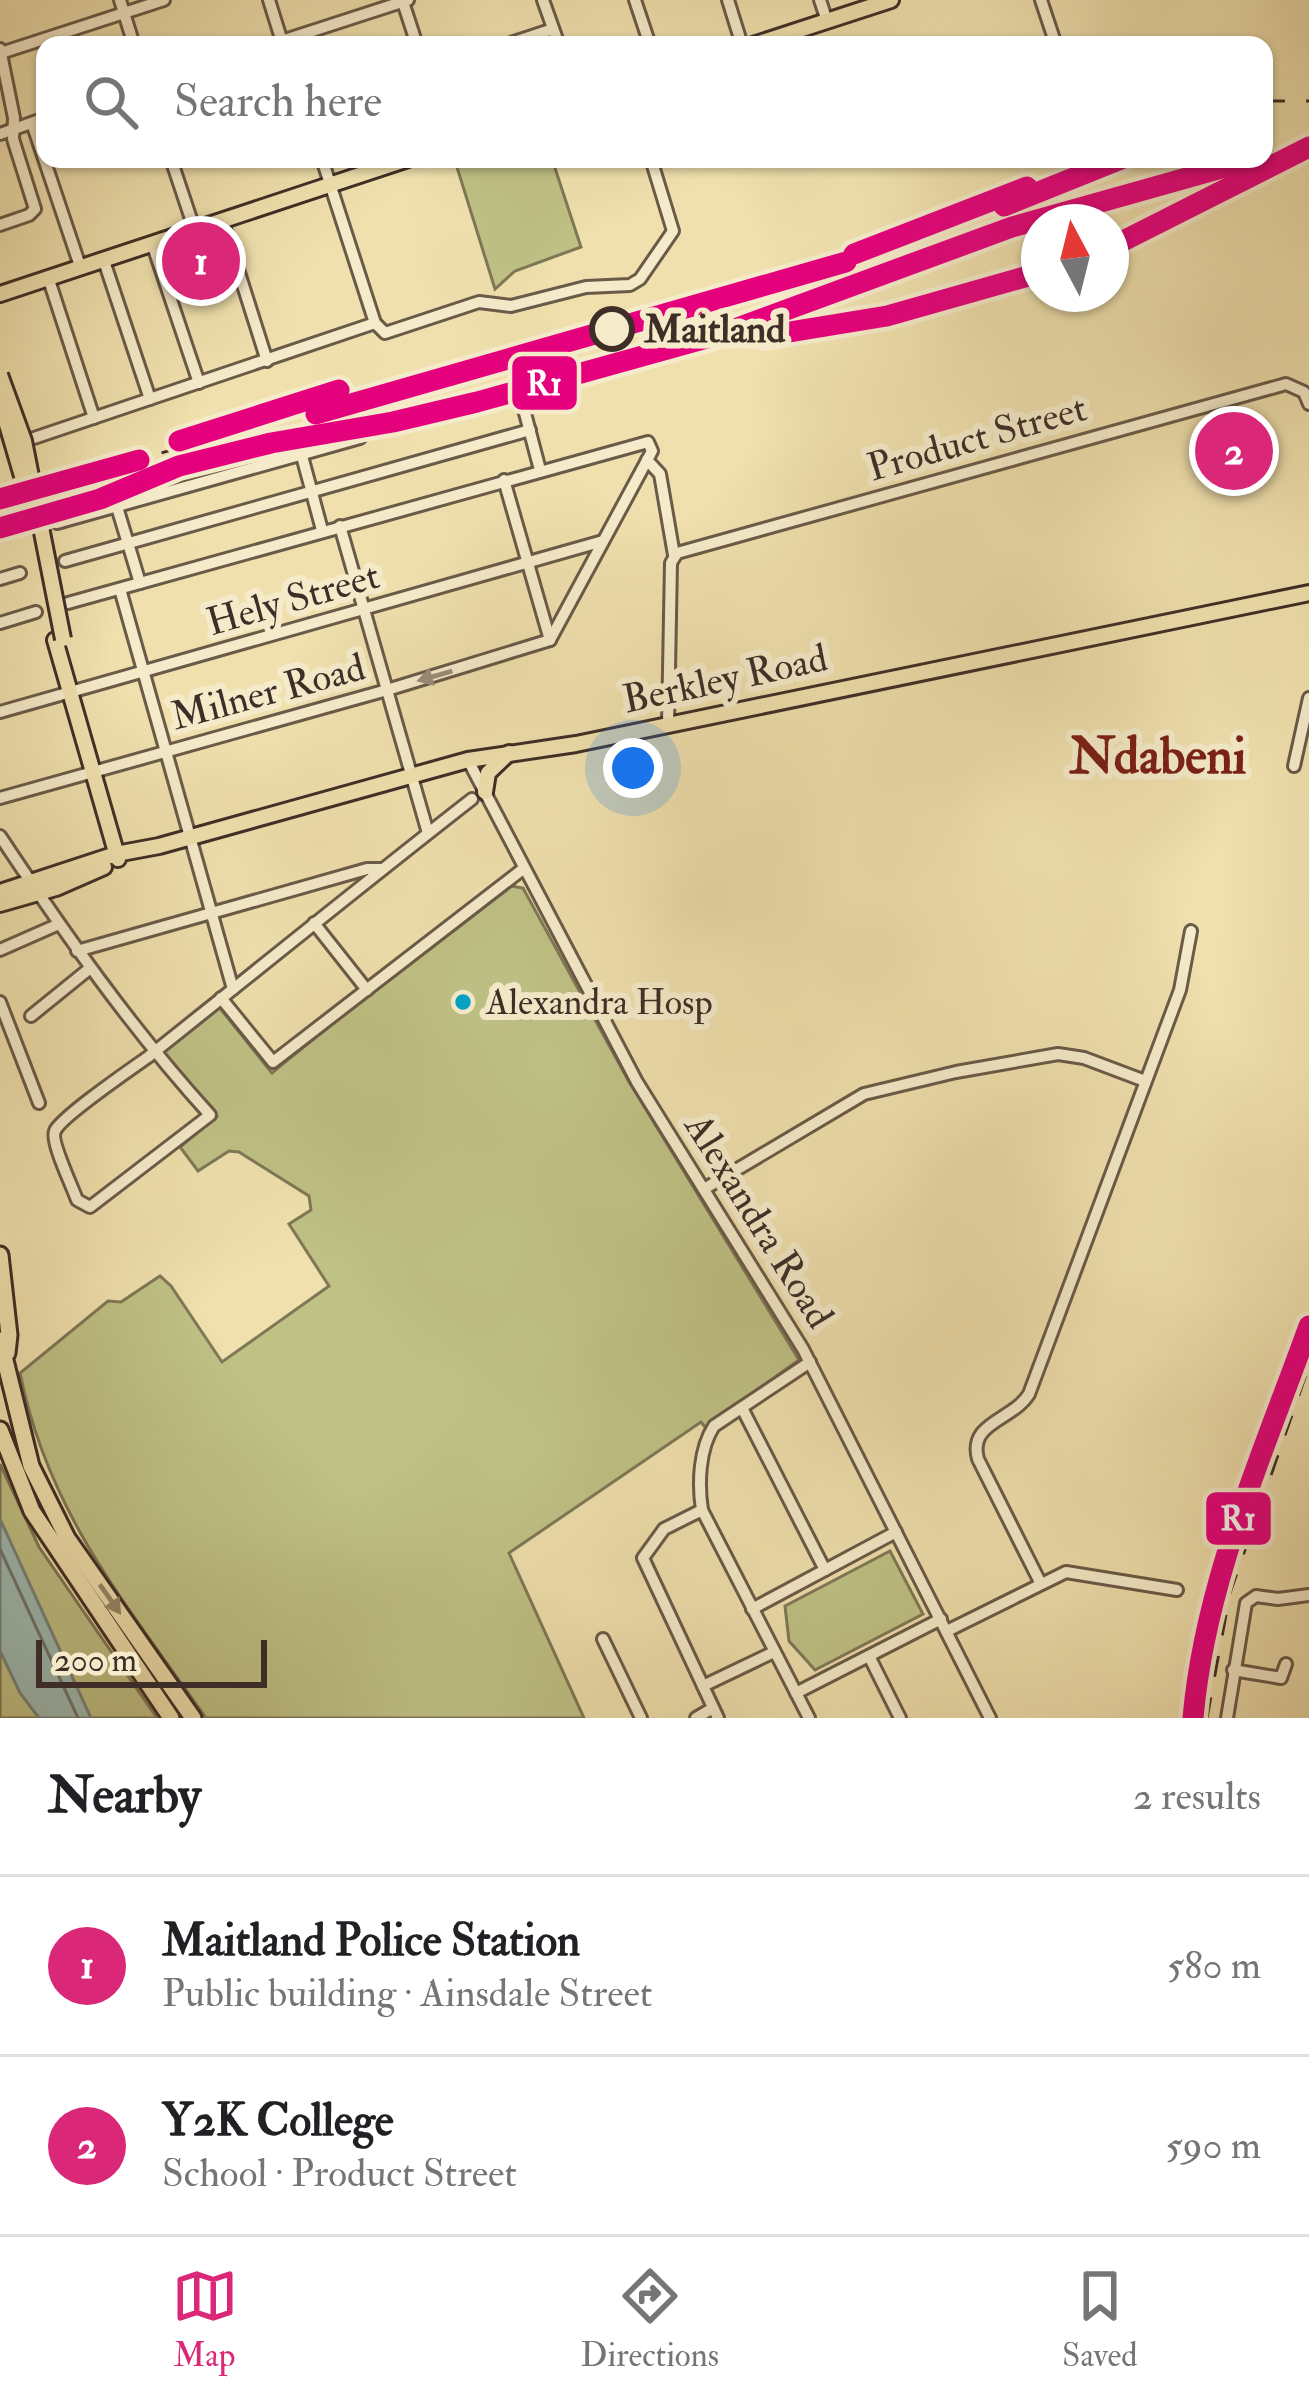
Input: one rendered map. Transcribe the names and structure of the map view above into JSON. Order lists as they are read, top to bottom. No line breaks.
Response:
{"streets":{"main road":["Berkley Road"],"street":["Product Street","Hely Street","Milner Road","Alexandra Road"]},"crossings":[["Berkley Road","Alexandra Road"]],"districts":["Ndabeni"],"places":["Maitland","Alexandra Hosp"],"lines":["transit line R1"],"scale_bar":"200 m","north":"top","page":{"search":"Search here","pins":["1","2"],"scale":"200 m","heading":["Nearby","2 results"],"list":[{"mark":"1","name":"Maitland Police Station","note":"Public building · Ainsdale Street","value":"580 m"},{"mark":"2","name":"Y2K College","note":"School · Product Street","value":"590 m"}],"nav":["Map","Directions","Saved"]}}
